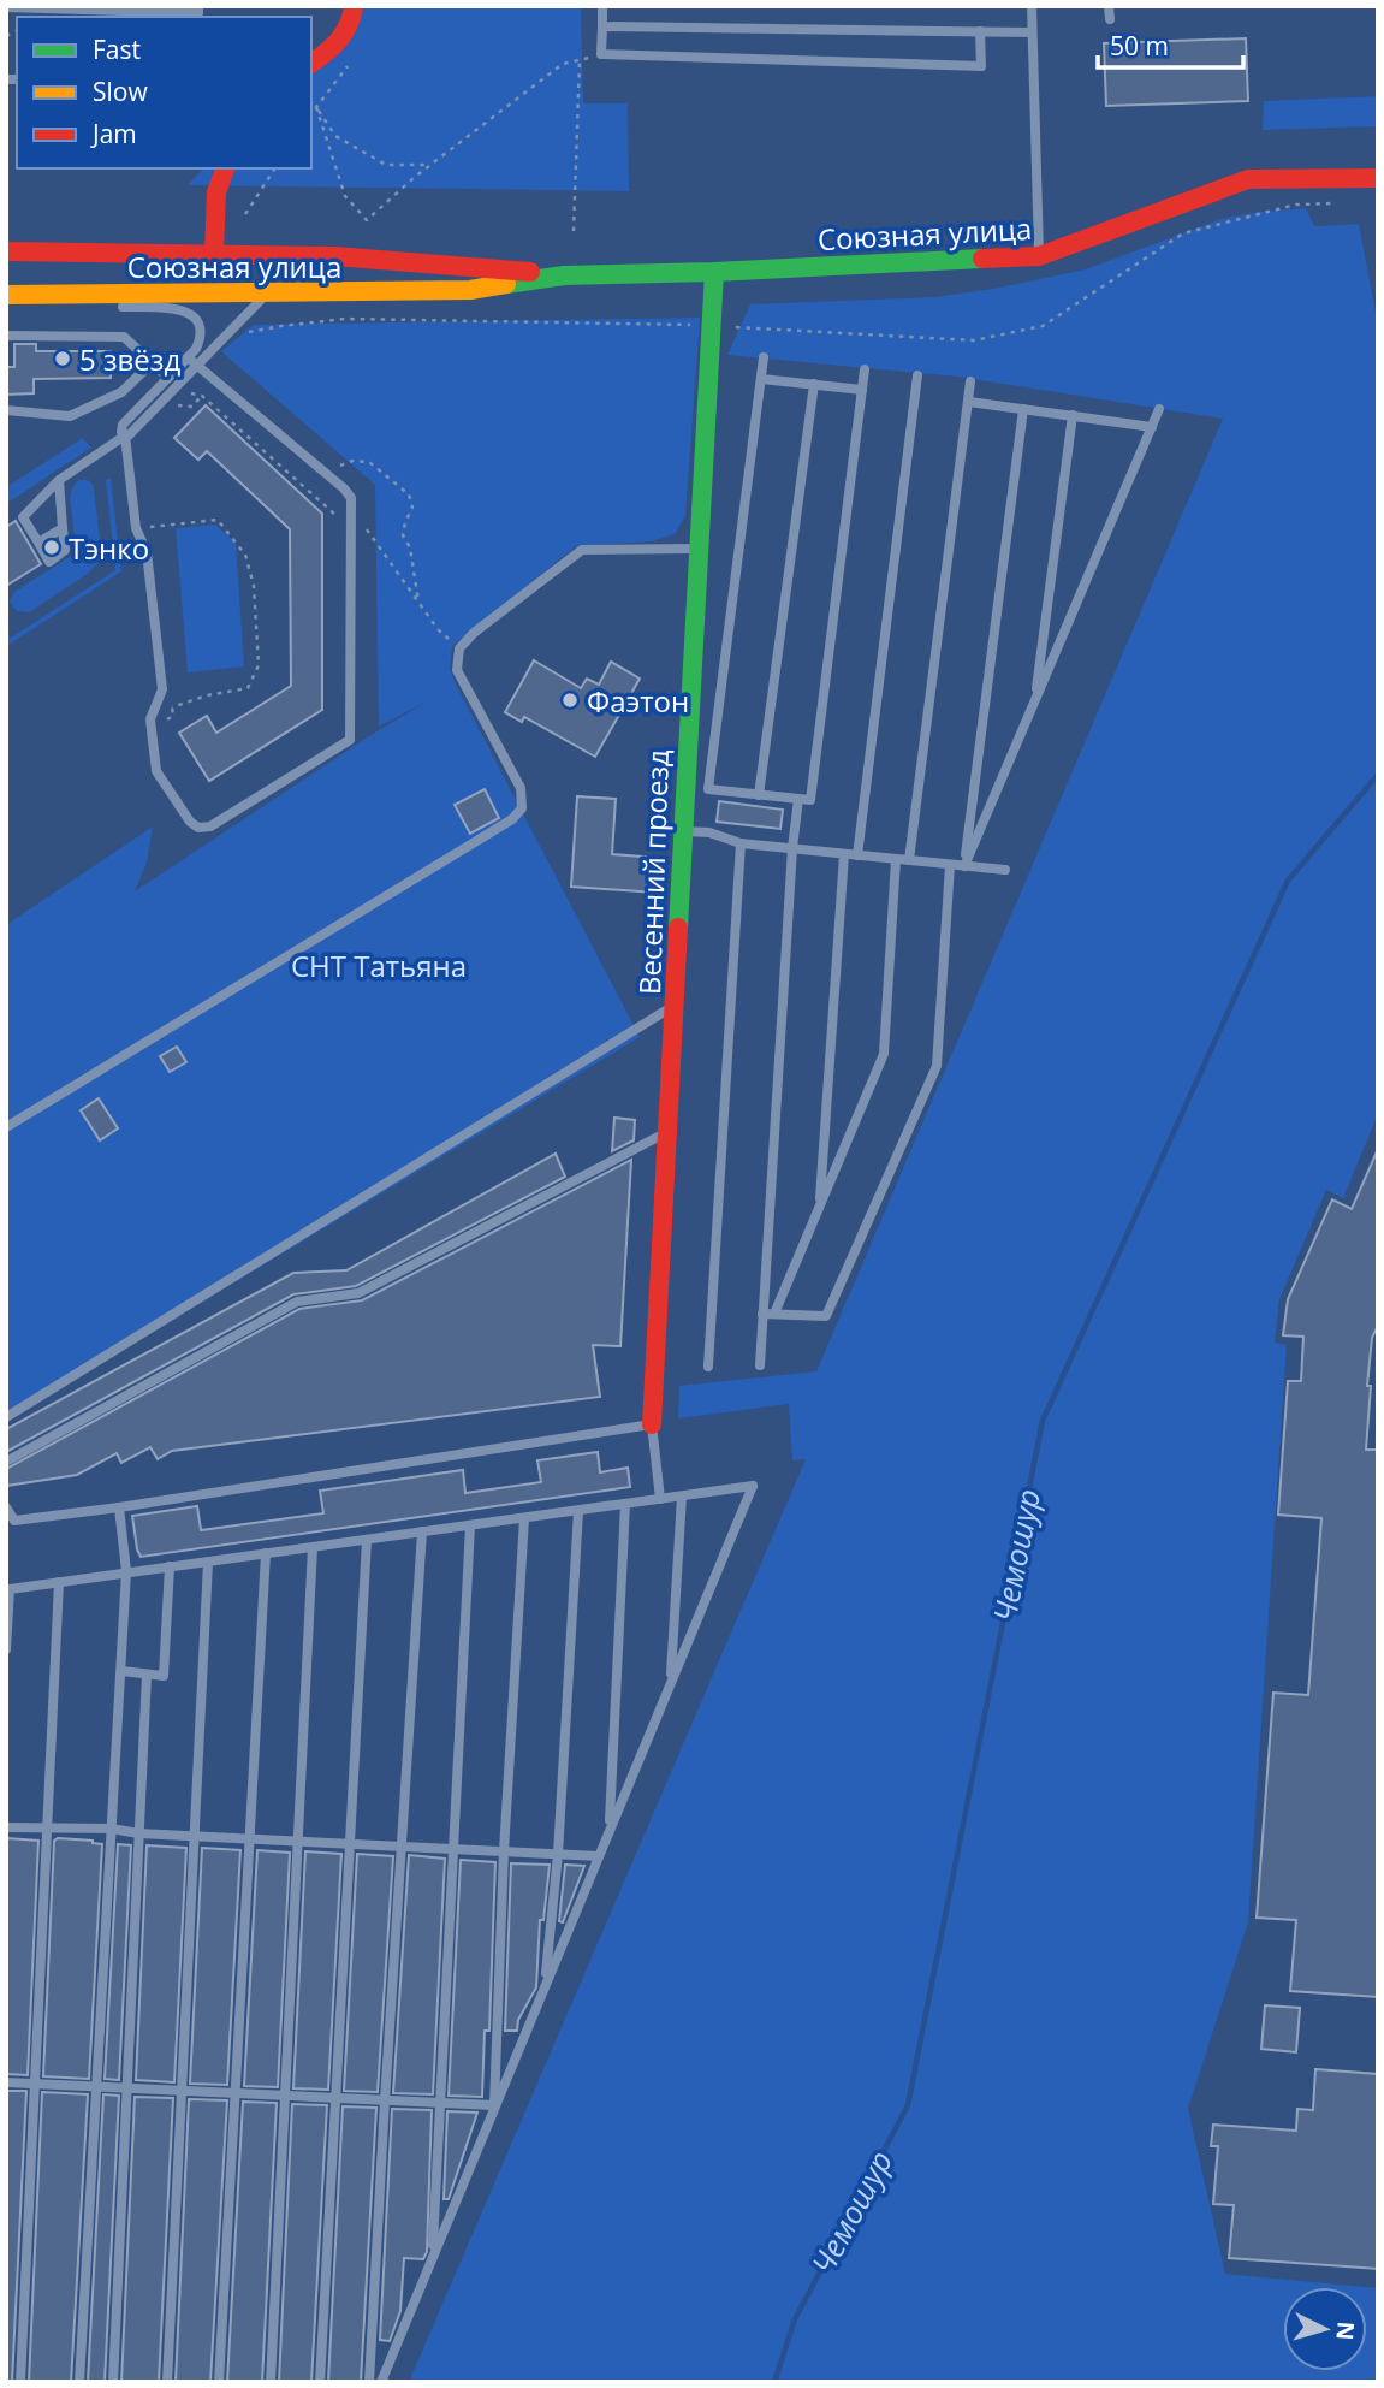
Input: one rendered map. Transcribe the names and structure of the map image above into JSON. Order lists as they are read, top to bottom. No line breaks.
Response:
{"streets":{"main road":["Союзная улица","Весенний проезд"]},"crossings":[["Союзная улица","Весенний проезд"]],"water":["Чемошур"],"parks":["СНТ Татьяна"],"places":["5 звёзд","Тэнко","Фаэтон"],"legend":["Fast","Slow","Jam"],"scale_bar":"50 m","north":"right"}
